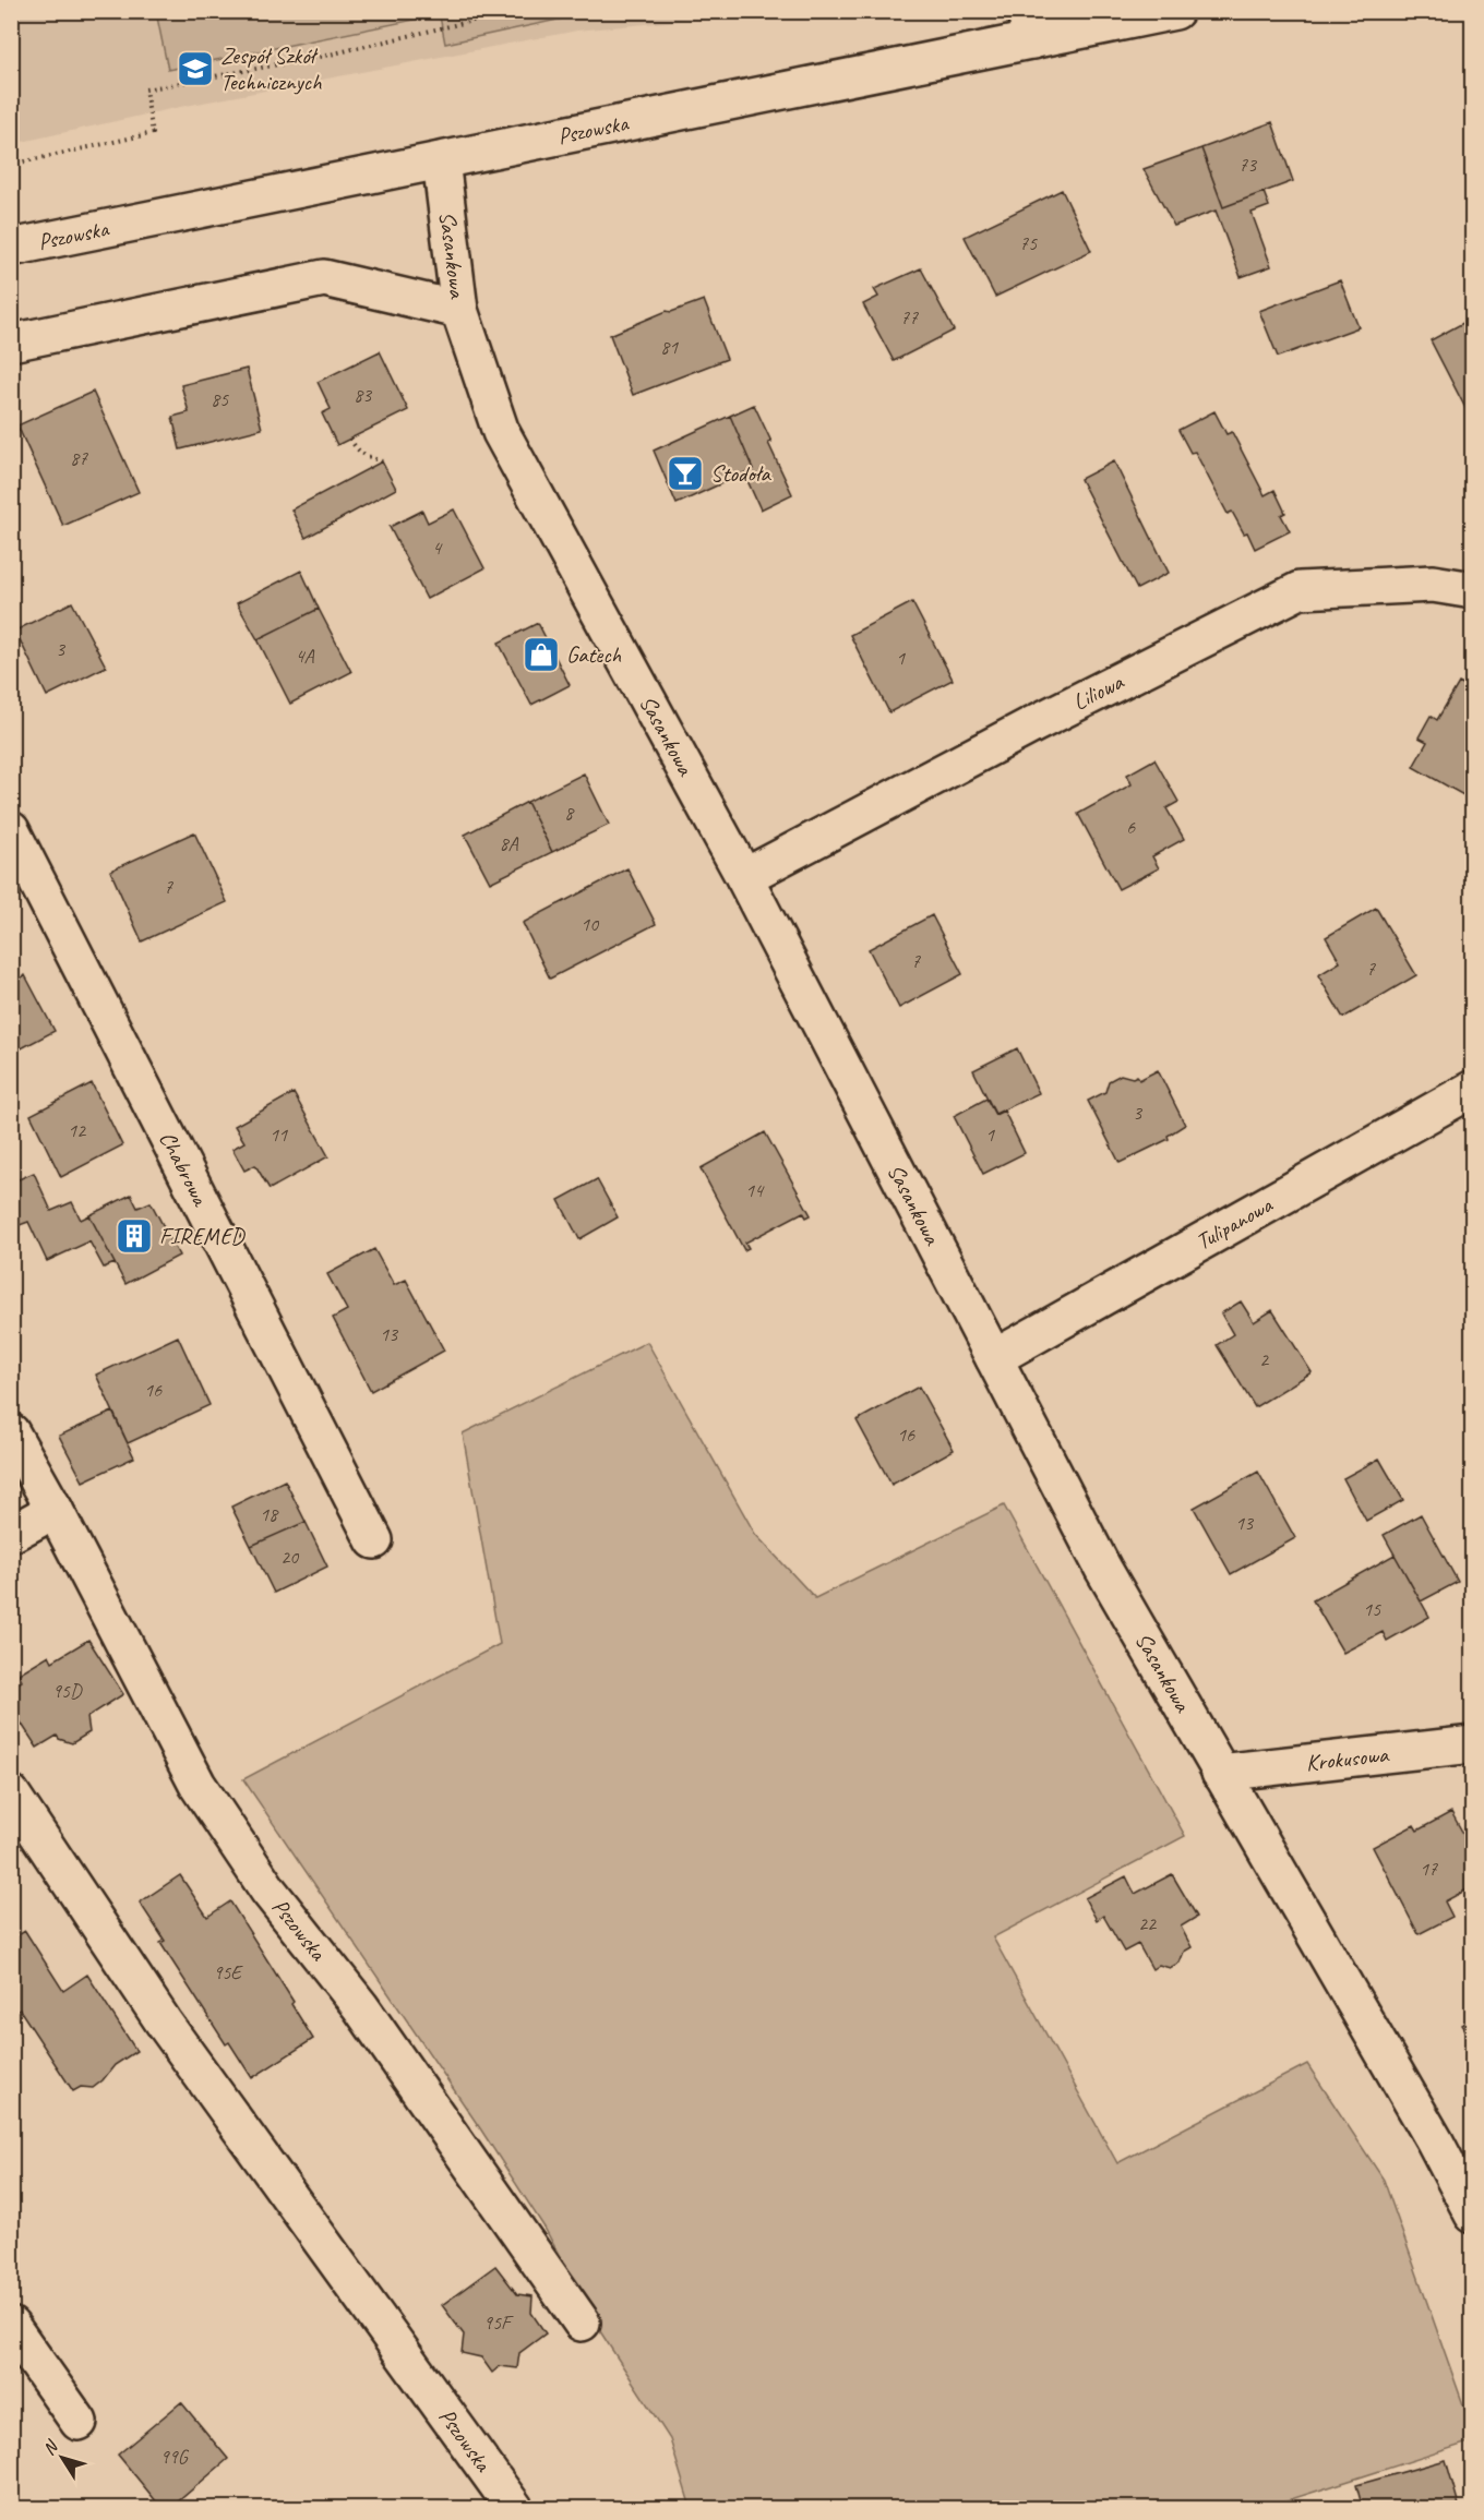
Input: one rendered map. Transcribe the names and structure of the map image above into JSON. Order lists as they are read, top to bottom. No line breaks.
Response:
{"streets":{"street":["Pszowska","Sasankowa","Liliowa","Chabrowa","Tulipanowa","Krokusowa"]},"crossings":[["Pszowska","Sasankowa"],["Sasankowa","Liliowa"],["Sasankowa","Tulipanowa"],["Sasankowa","Krokusowa"]],"places":{"school or university":["Zespół Szkół Technicznych"],"bar":["Stodoła"],"shop":["Gatech"],"building":["FIREMED"]},"house_numbers":["73","75","77","81","83","85","87","4","3","4A","1","8","6","8A","7","10","7","7","3","12","11","1","14","13","2","16","16","18","13","20","15","95D","17","22","95E","95F","99G"],"north":"top left"}
